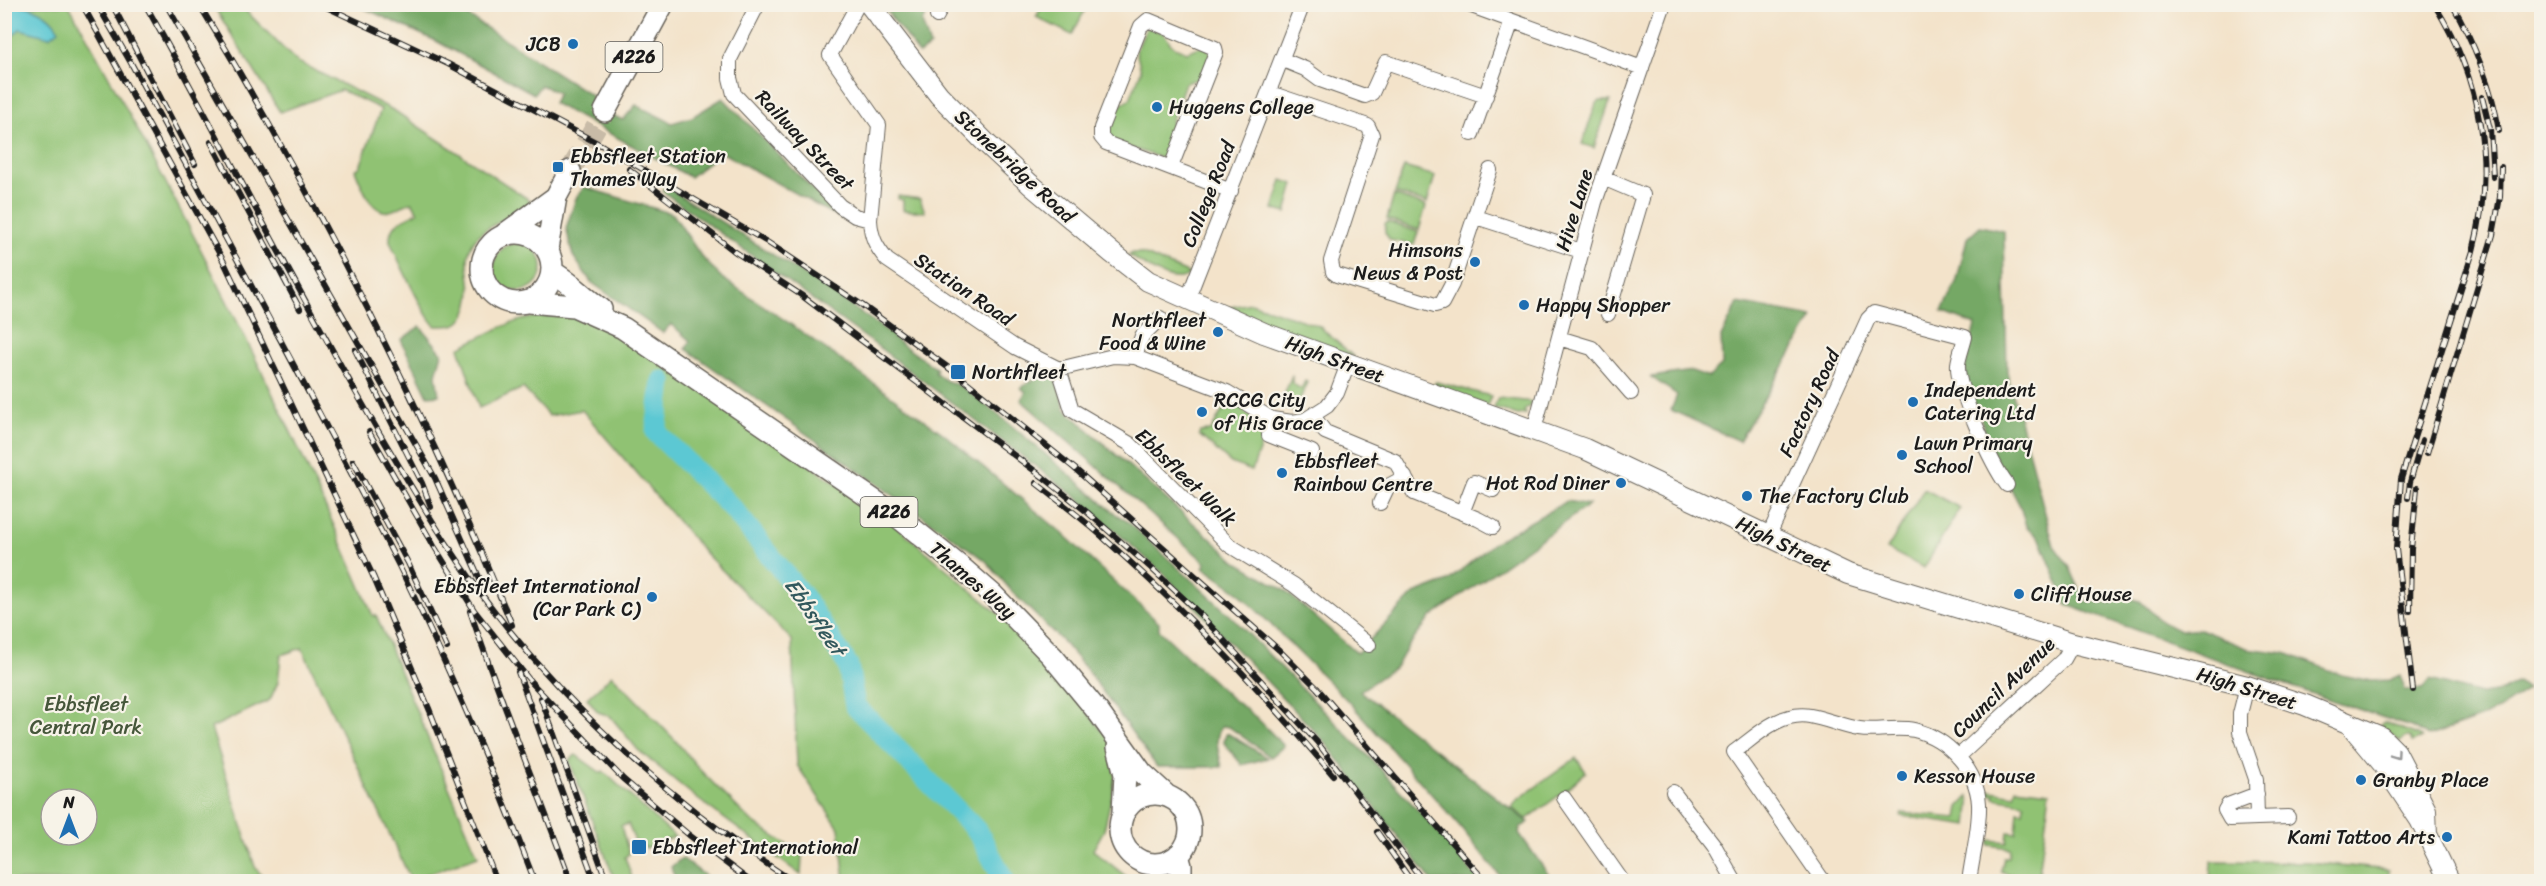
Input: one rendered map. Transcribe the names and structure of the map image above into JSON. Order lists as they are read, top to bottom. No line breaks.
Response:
{"streets":{"main road":["A226","Stonebridge Road","High Street","Thames Way"],"street":["Railway Street","College Road","Hive Lane","Station Road","Factory Road","Ebbsfleet Walk","Council Avenue"]},"crossings":[["A226","Thames Way"],["Railway Street","Station Road"],["Stonebridge Road","College Road"],["Stonebridge Road","High Street"],["College Road","High Street"],["Hive Lane","High Street"],["Station Road","Ebbsfleet Walk"],["High Street","Factory Road"],["High Street","Council Avenue"]],"water":["Ebbsfleet"],"parks":["Ebbsfleet Central Park"],"places":{"other":["JCB","Huggens College","Himsons News & Post","Happy Shopper","Northfleet Food & Wine","Independent Catering Ltd","RCCG City of His Grace","Lawn Primary School","Ebbsfleet Rainbow Centre","Hot Rod Diner","The Factory Club","Cliff House","Ebbsfleet International (Car Park C)","Kesson House","Granby Place","Kami Tattoo Arts"],"transit":["Ebbsfleet Station Thames Way","Northfleet","Ebbsfleet International"]},"north":"top"}
